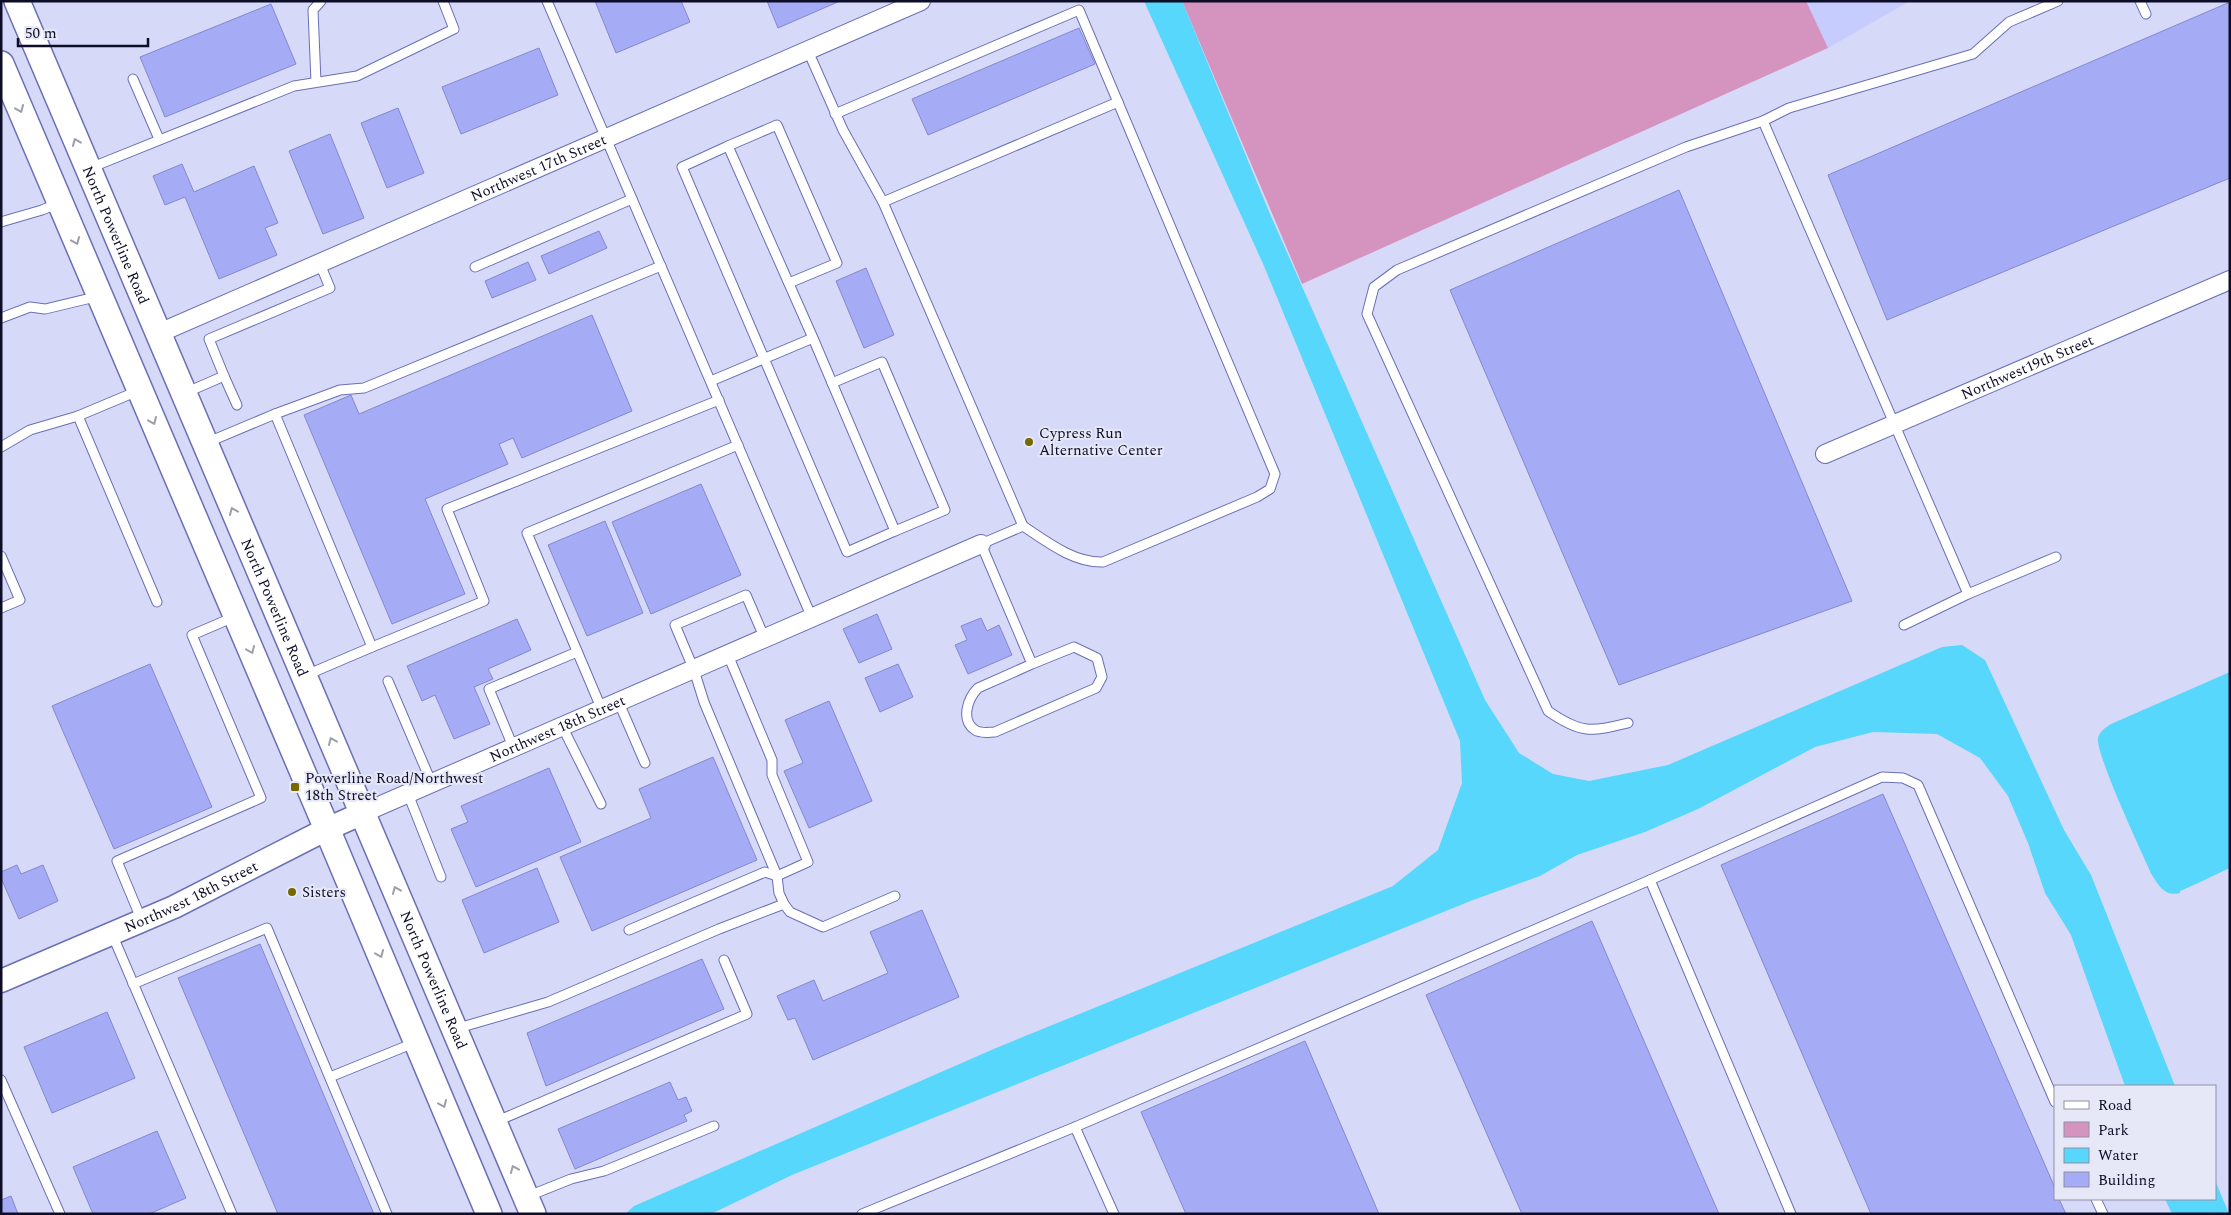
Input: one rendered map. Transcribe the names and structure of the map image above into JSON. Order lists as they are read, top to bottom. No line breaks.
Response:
{"streets":{"main road":["North Powerline Road"],"street":["Northwest 17th Street","Northwest19th Street","Northwest 18th Street"]},"crossings":[["Northwest 17th Street","North Powerline Road"],["North Powerline Road","Northwest 18th Street"]],"places":{"other":["Cypress Run Alternative Center","Sisters"],"transit":["Powerline Road/Northwest 18th Street"]},"legend":["Road","Park","Water","Building"],"scale_bar":"50 m"}
